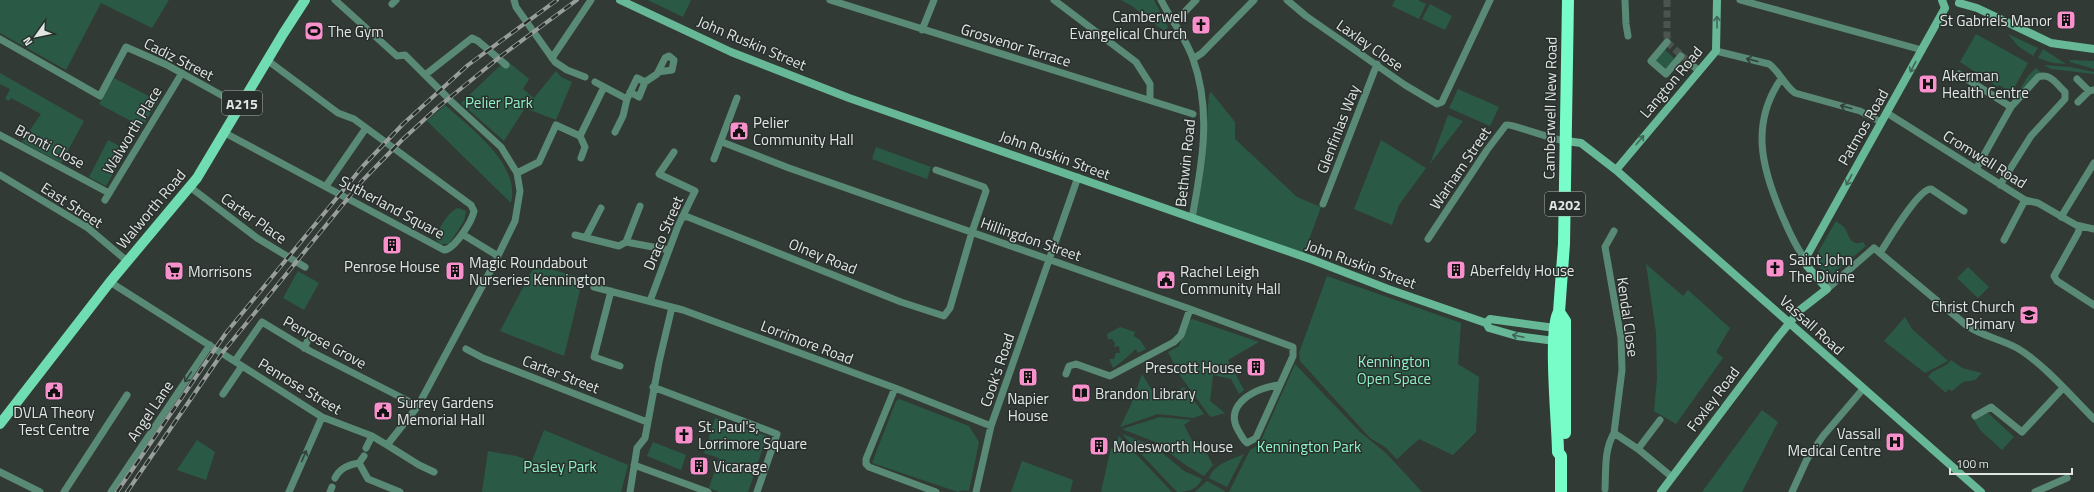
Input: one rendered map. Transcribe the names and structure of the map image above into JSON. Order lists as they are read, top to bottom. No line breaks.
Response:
{"streets":{"highway":["Camberwell New Road","A202"],"main road":["A215","Walworth Road"],"street":["John Ruskin Street","Grosvenor Terrace","Laxley Close","Cadiz Street","Langton Road","Patmos Road","Glenfinlas Way","Walworth Place","Bronti Close","Cromwell Road","Bethwin Road","Warham Street","East Street","Sutherland Square","Carter Place","Draco Street","Hillingdon Street","Olney Road","Kendal Close","Vassall Road","Penrose Grove","Lorrimore Road","Cook's Road","Carter Street","Penrose Street","Foxley Road","Angel Lane"]},"crossings":[["John Ruskin Street","Camberwell New Road"],["John Ruskin Street","Bethwin Road"],["John Ruskin Street","Cook's Road"],["Laxley Close","Glenfinlas Way"],["Cadiz Street","Walworth Place"],["Cadiz Street","Walworth Road"],["Langton Road","Vassall Road"],["Camberwell New Road","Warham Street"],["Camberwell New Road","Vassall Road"],["Patmos Road","Cromwell Road"],["Walworth Place","Bronti Close"],["Warham Street","Vassall Road"],["East Street","Walworth Road"],["Sutherland Square","Walworth Road"],["Walworth Road","Carter Place"],["Walworth Road","Penrose Street"],["Draco Street","Olney Road"],["Draco Street","Lorrimore Road"],["Hillingdon Street","Olney Road"],["Hillingdon Street","Cook's Road"],["Vassall Road","Foxley Road"],["Penrose Grove","Penrose Street"],["Lorrimore Road","Cook's Road"],["Penrose Street","Angel Lane"]],"one_way":["Langton Road","Patmos Road"],"parks":["Pelier Park","Kennington Open Space","Kennington Park","Pasley Park"],"places":{"building":["St Gabriels Manor","Penrose House","Aberfeldy House","Magic Roundabout Nurseries Kennington","Prescott House","Napier House","Molesworth House","Vicarage"],"church":["Camberwell Evangelical Church","Saint John The Divine","St. Paul's, Lorrimore Square"],"sports":["The Gym"],"hospital":["Akerman Health Centre","Vassall Medical Centre"],"public building":["Pelier Community Hall","Rachel Leigh Community Hall","DVLA Theory Test Centre","Surrey Gardens Memorial Hall"],"supermarket":["Morrisons"],"school or university":["Christ Church Primary"],"library":["Brandon Library"]},"scale_bar":"100 m","north":"bottom left"}
